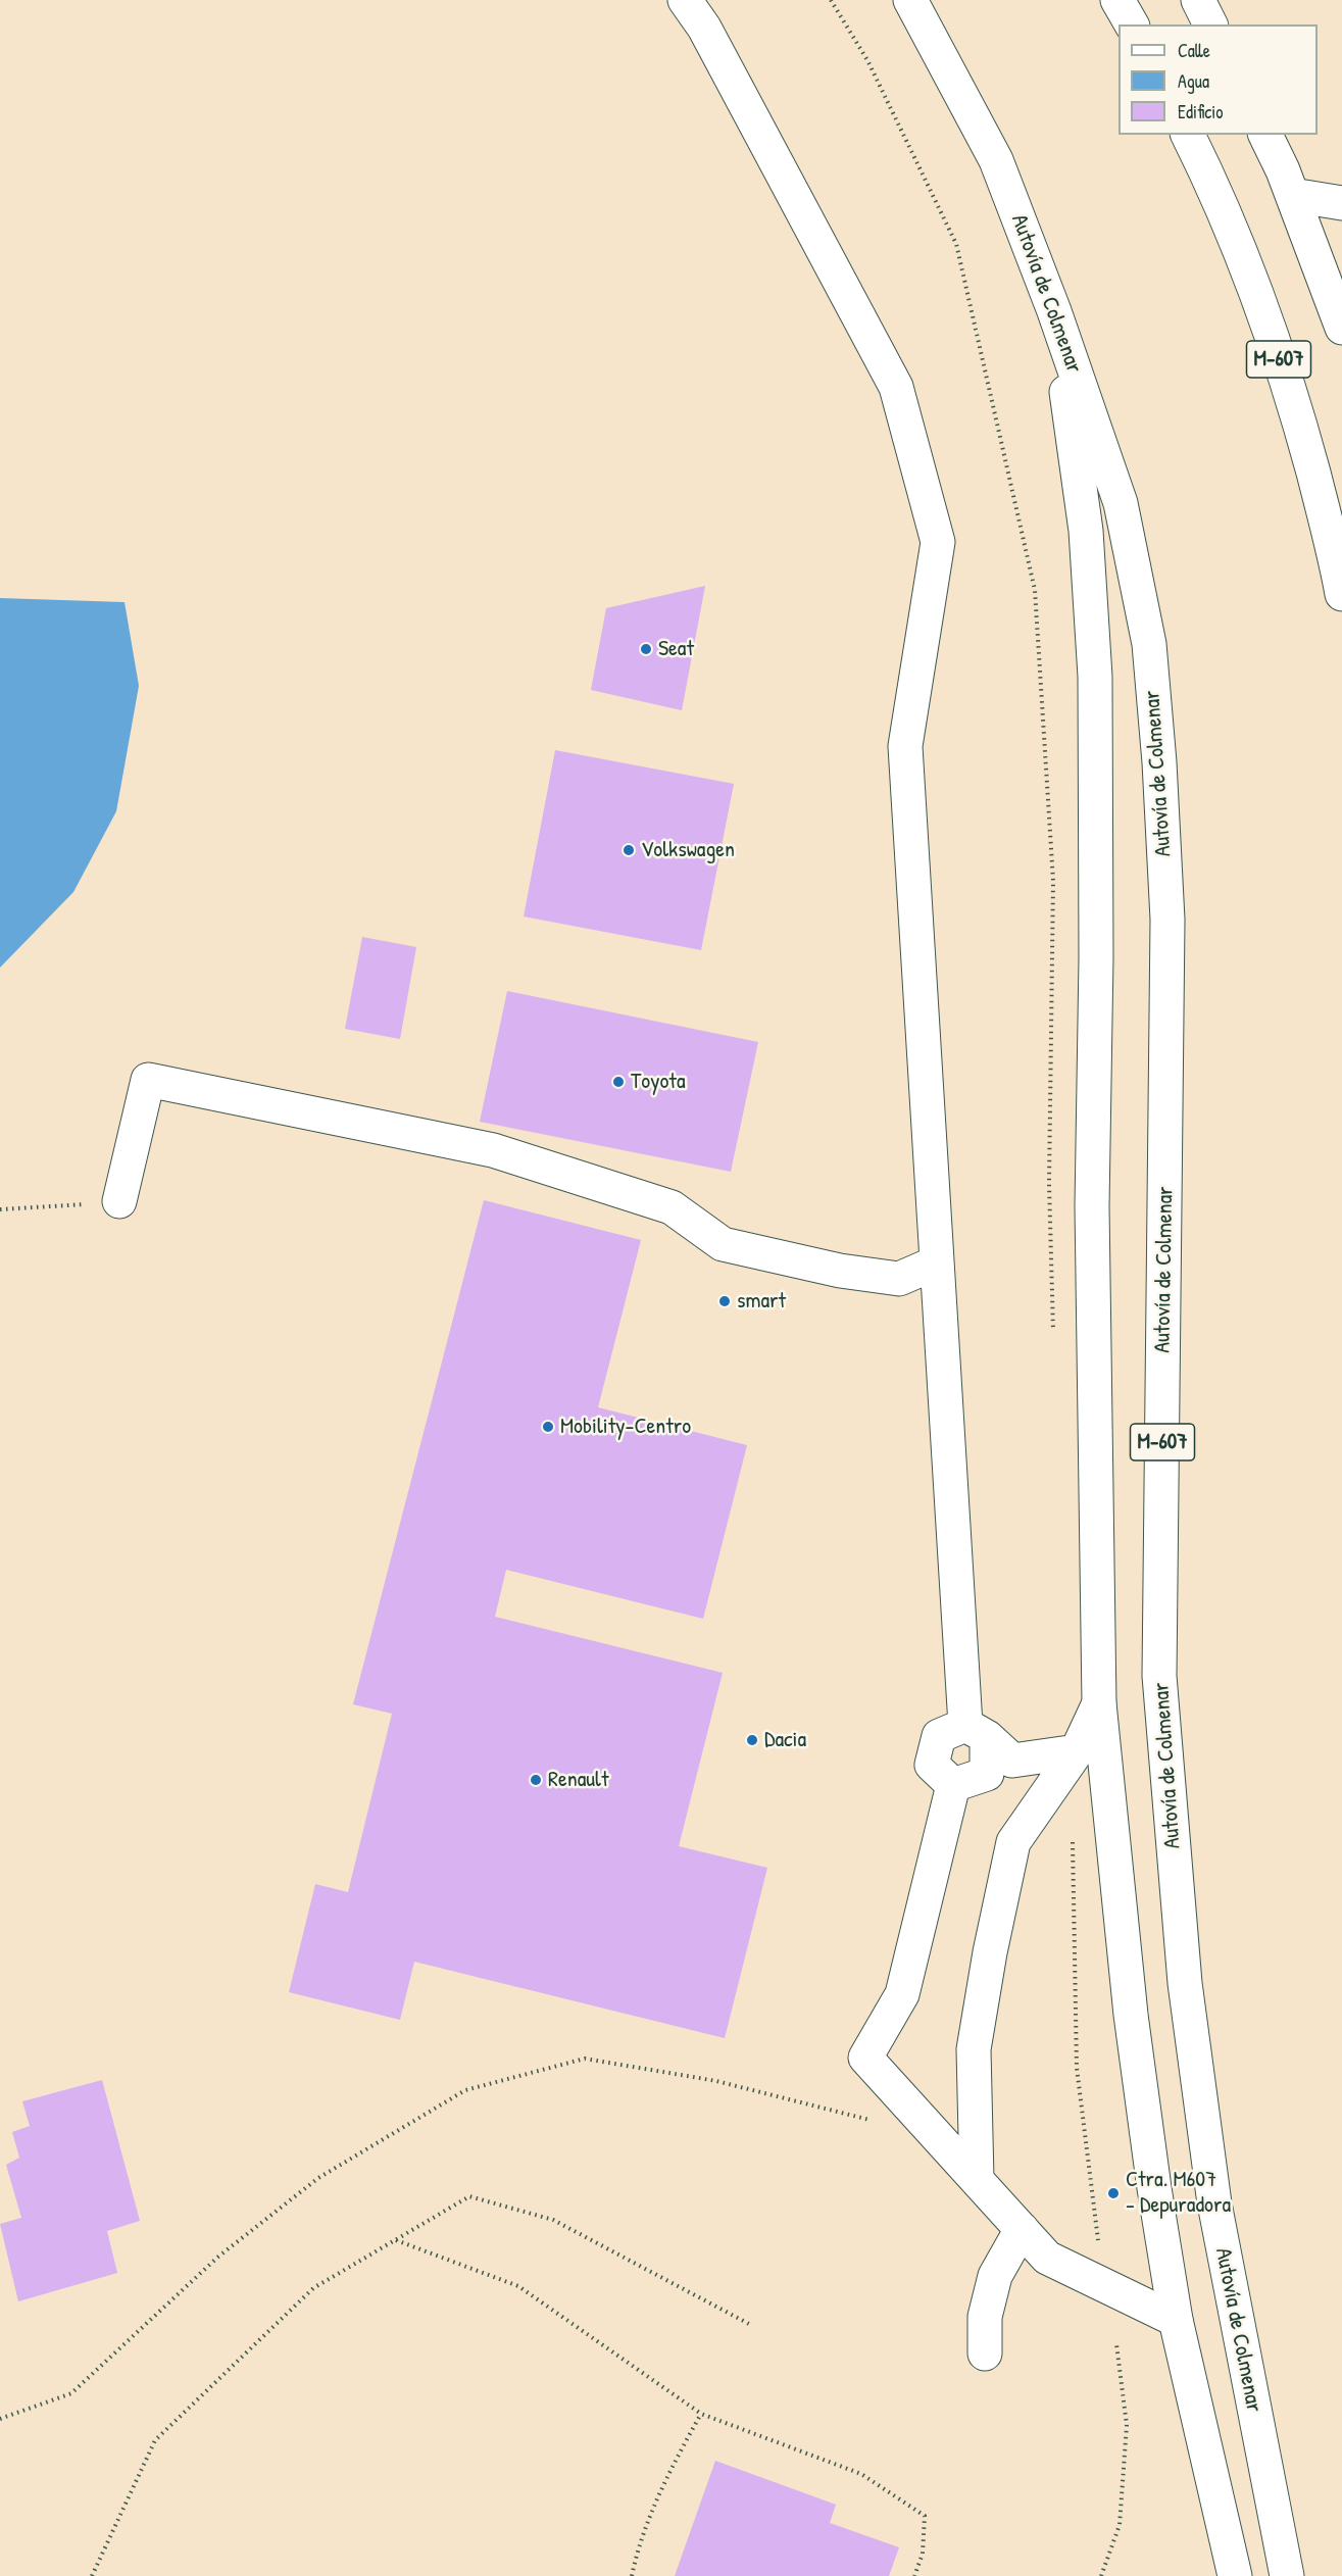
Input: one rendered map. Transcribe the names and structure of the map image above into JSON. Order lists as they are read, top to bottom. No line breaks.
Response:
{"streets":{"main road":["Autovía de Colmenar","M-607"]},"places":["Seat","Volkswagen","Toyota","smart","Mobility-Centro","Dacia","Renault","Ctra. M607 - Depuradora"],"legend":["Calle","Agua","Edificio"]}
